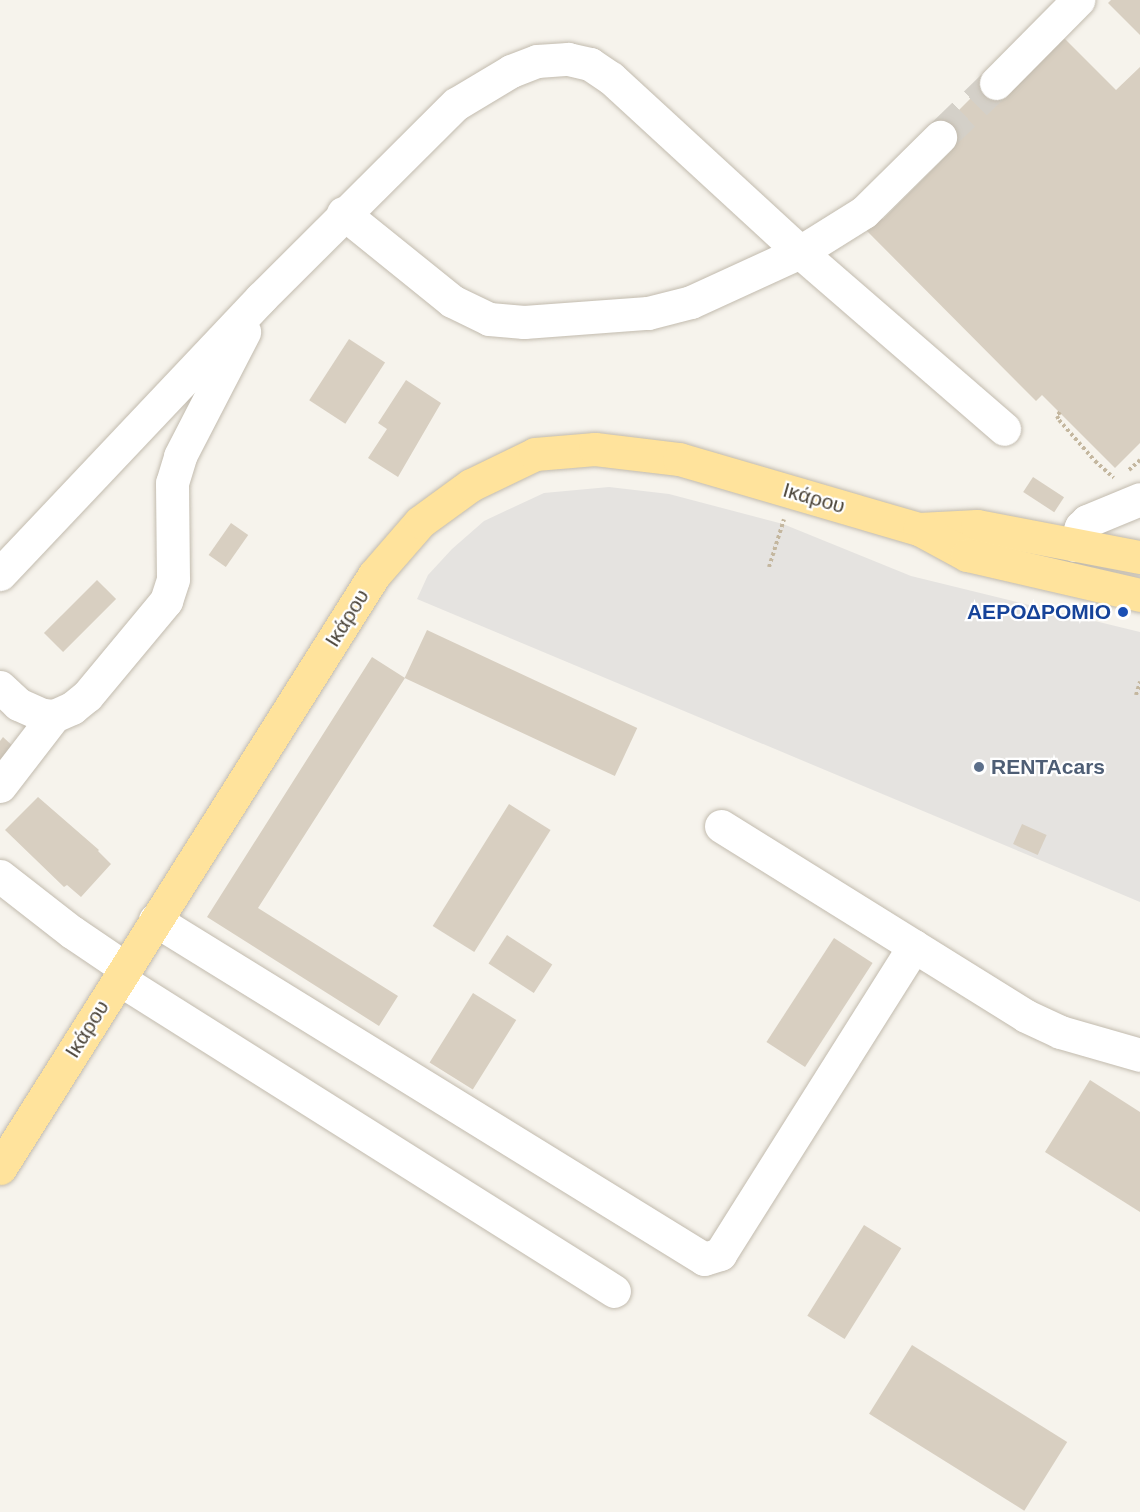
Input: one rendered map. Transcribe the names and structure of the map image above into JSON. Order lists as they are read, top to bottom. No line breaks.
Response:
{"streets":{"main road":["Ικάρου"]},"places":["ΑΕΡΟΔΡΟΜΙΟ","RENTAcars"]}
